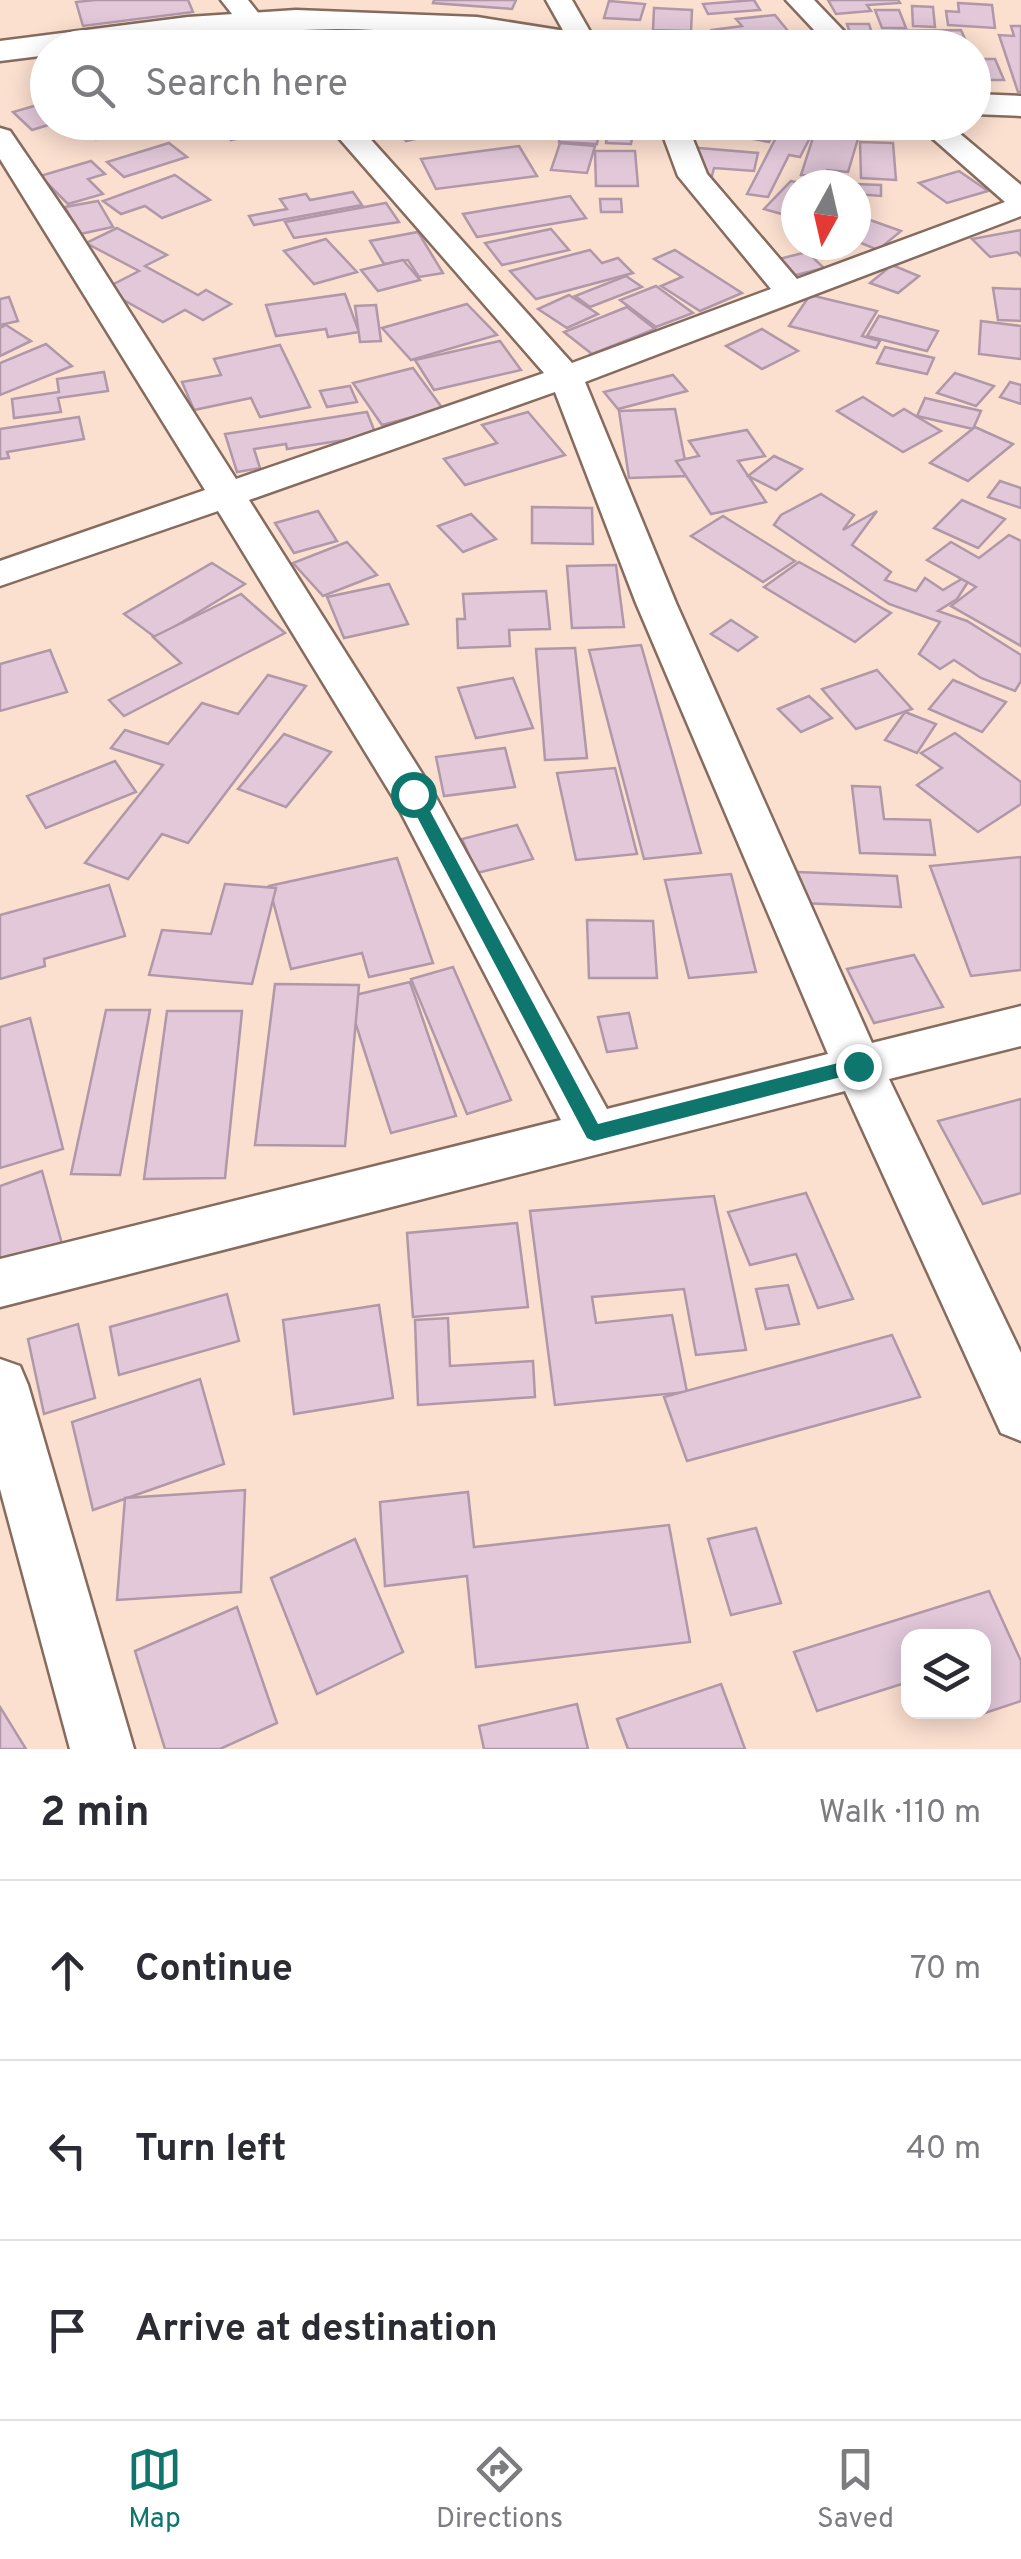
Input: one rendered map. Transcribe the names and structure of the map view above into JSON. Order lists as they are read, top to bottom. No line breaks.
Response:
{"north":"bottom","page":{"search":"Search here","heading":["2 min","Walk · 110 m"],"list":[["Continue","70 m"],["Turn left","40 m"],"Arrive at destination"],"nav":["Map","Directions","Saved"]}}
